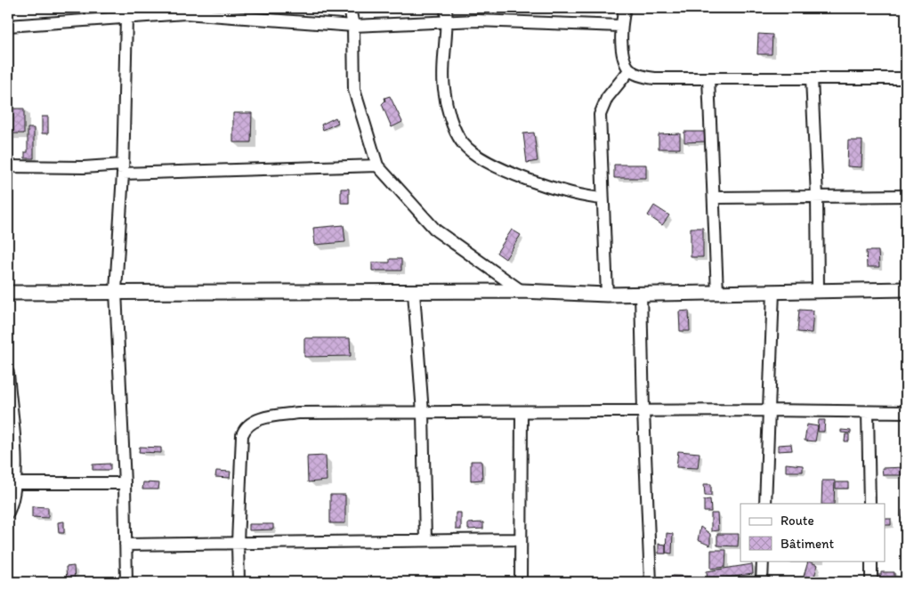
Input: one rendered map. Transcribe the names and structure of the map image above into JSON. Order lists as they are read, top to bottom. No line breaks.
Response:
{"legend":["Route","Bâtiment"]}
